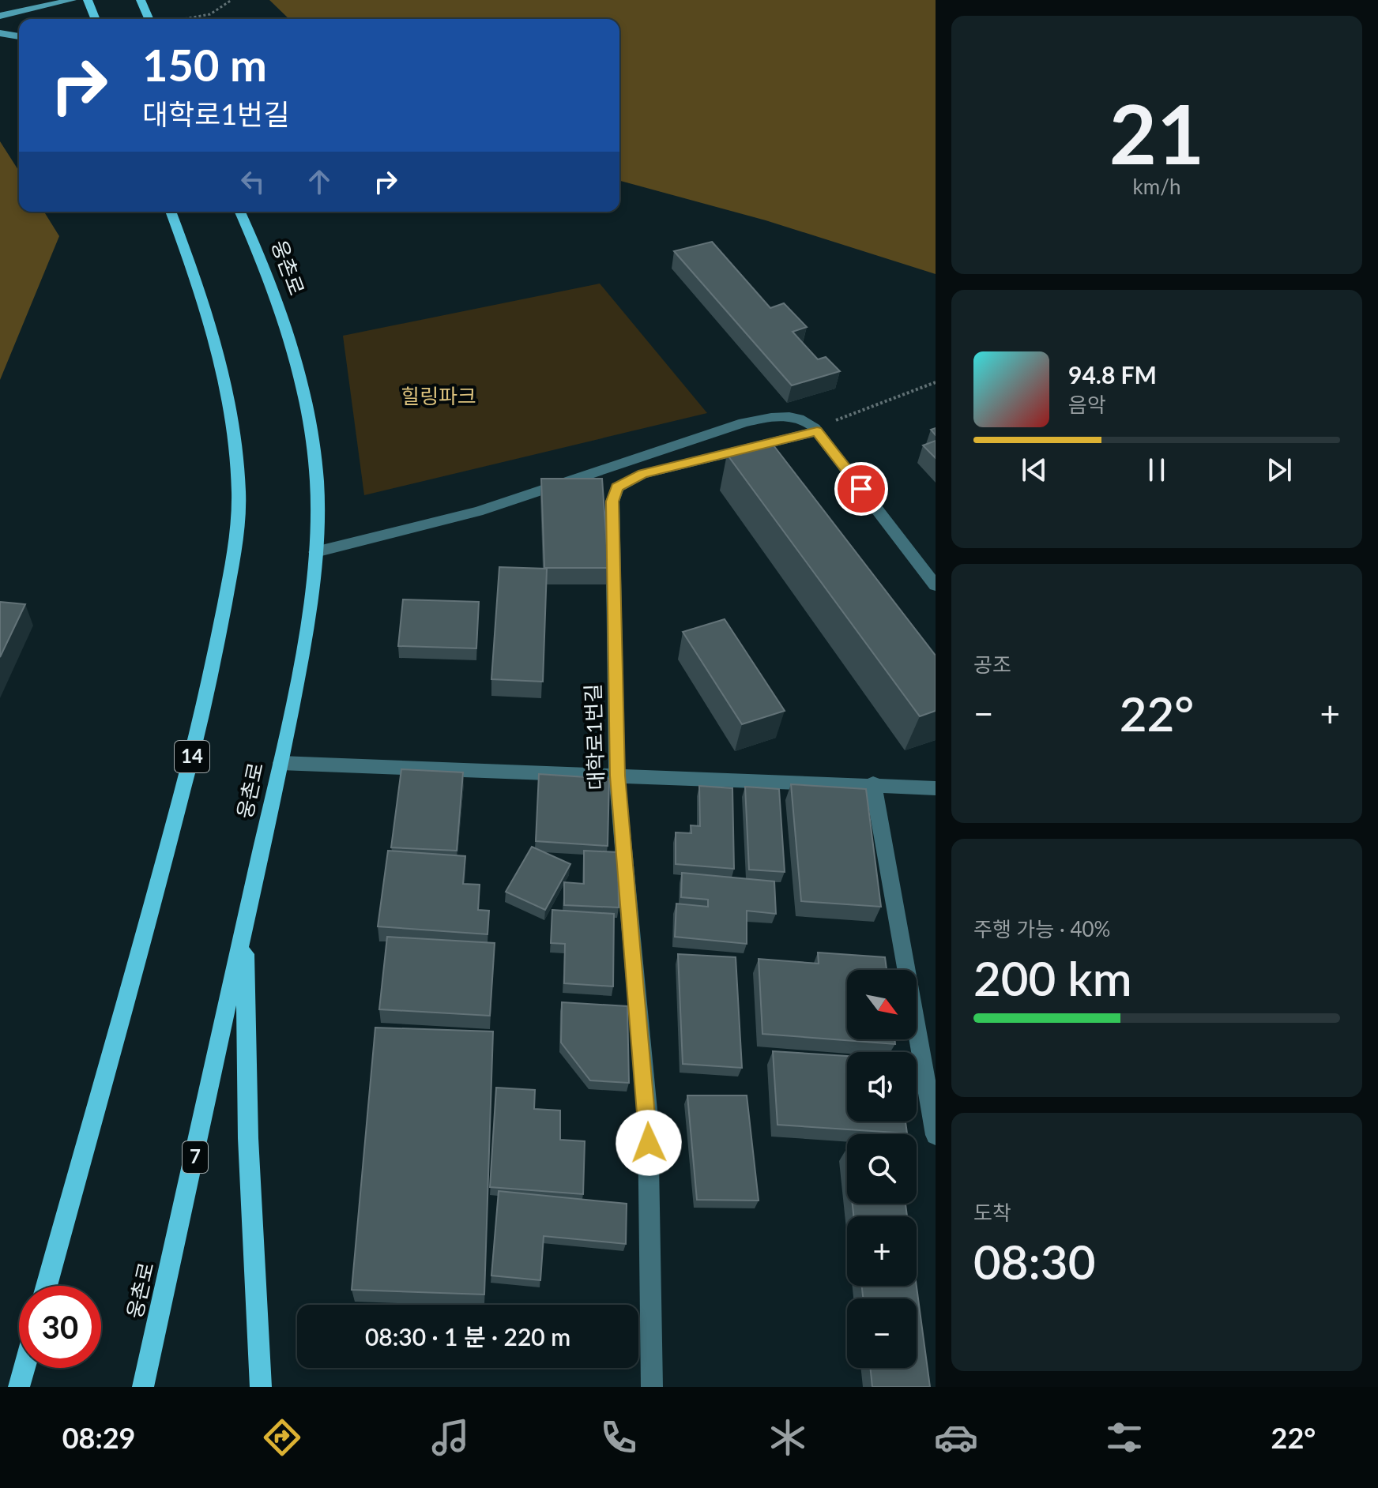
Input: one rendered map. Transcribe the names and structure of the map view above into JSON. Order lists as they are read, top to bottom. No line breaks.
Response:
{"streets":{"main road":["웅촌로","14","7"],"street":["대학로1번길"]},"parks":["힐링파크"],"north":"bottom right","page":{"tile":[["21","km/h"],"공조",["주행 가능 · 40%","200 km"],["도착","08:30"]],"turn":["150 m","대학로1번길"],"song":["94.8 FM","음악"],"heat":["−","22°","+"],"map_buttons":["+","−"],"limit":"30","trip":"08:30 · 1 분 · 220 m","tabs":["08:29","22°"]}}
